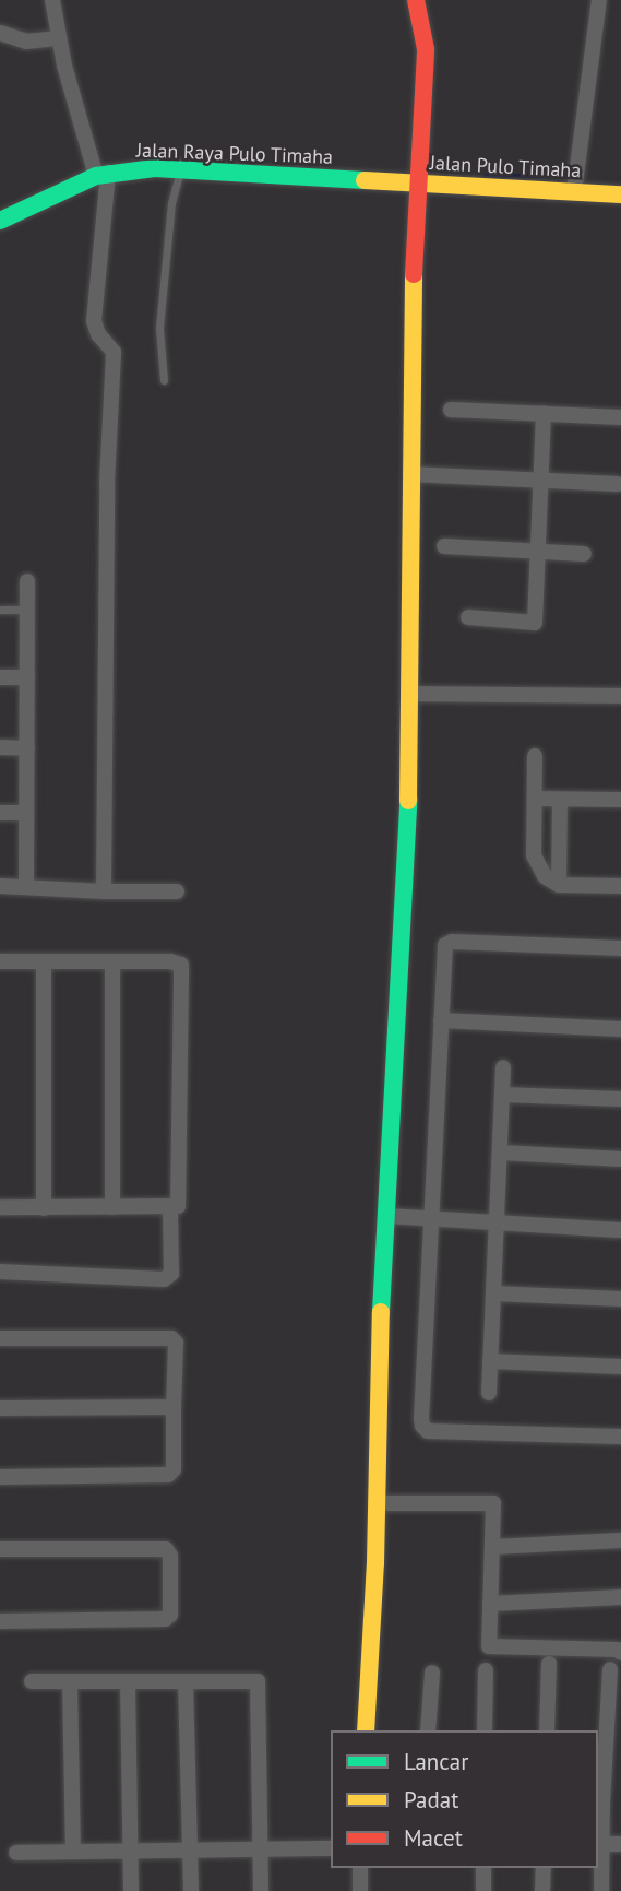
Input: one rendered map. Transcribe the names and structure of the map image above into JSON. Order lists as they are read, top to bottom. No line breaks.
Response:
{"streets":{"street":["Jalan Raya Pulo Timaha","Jalan Pulo Timaha"]},"crossings":[["Jalan Raya Pulo Timaha","Jalan Pulo Timaha"]],"legend":["Lancar","Padat","Macet"]}
